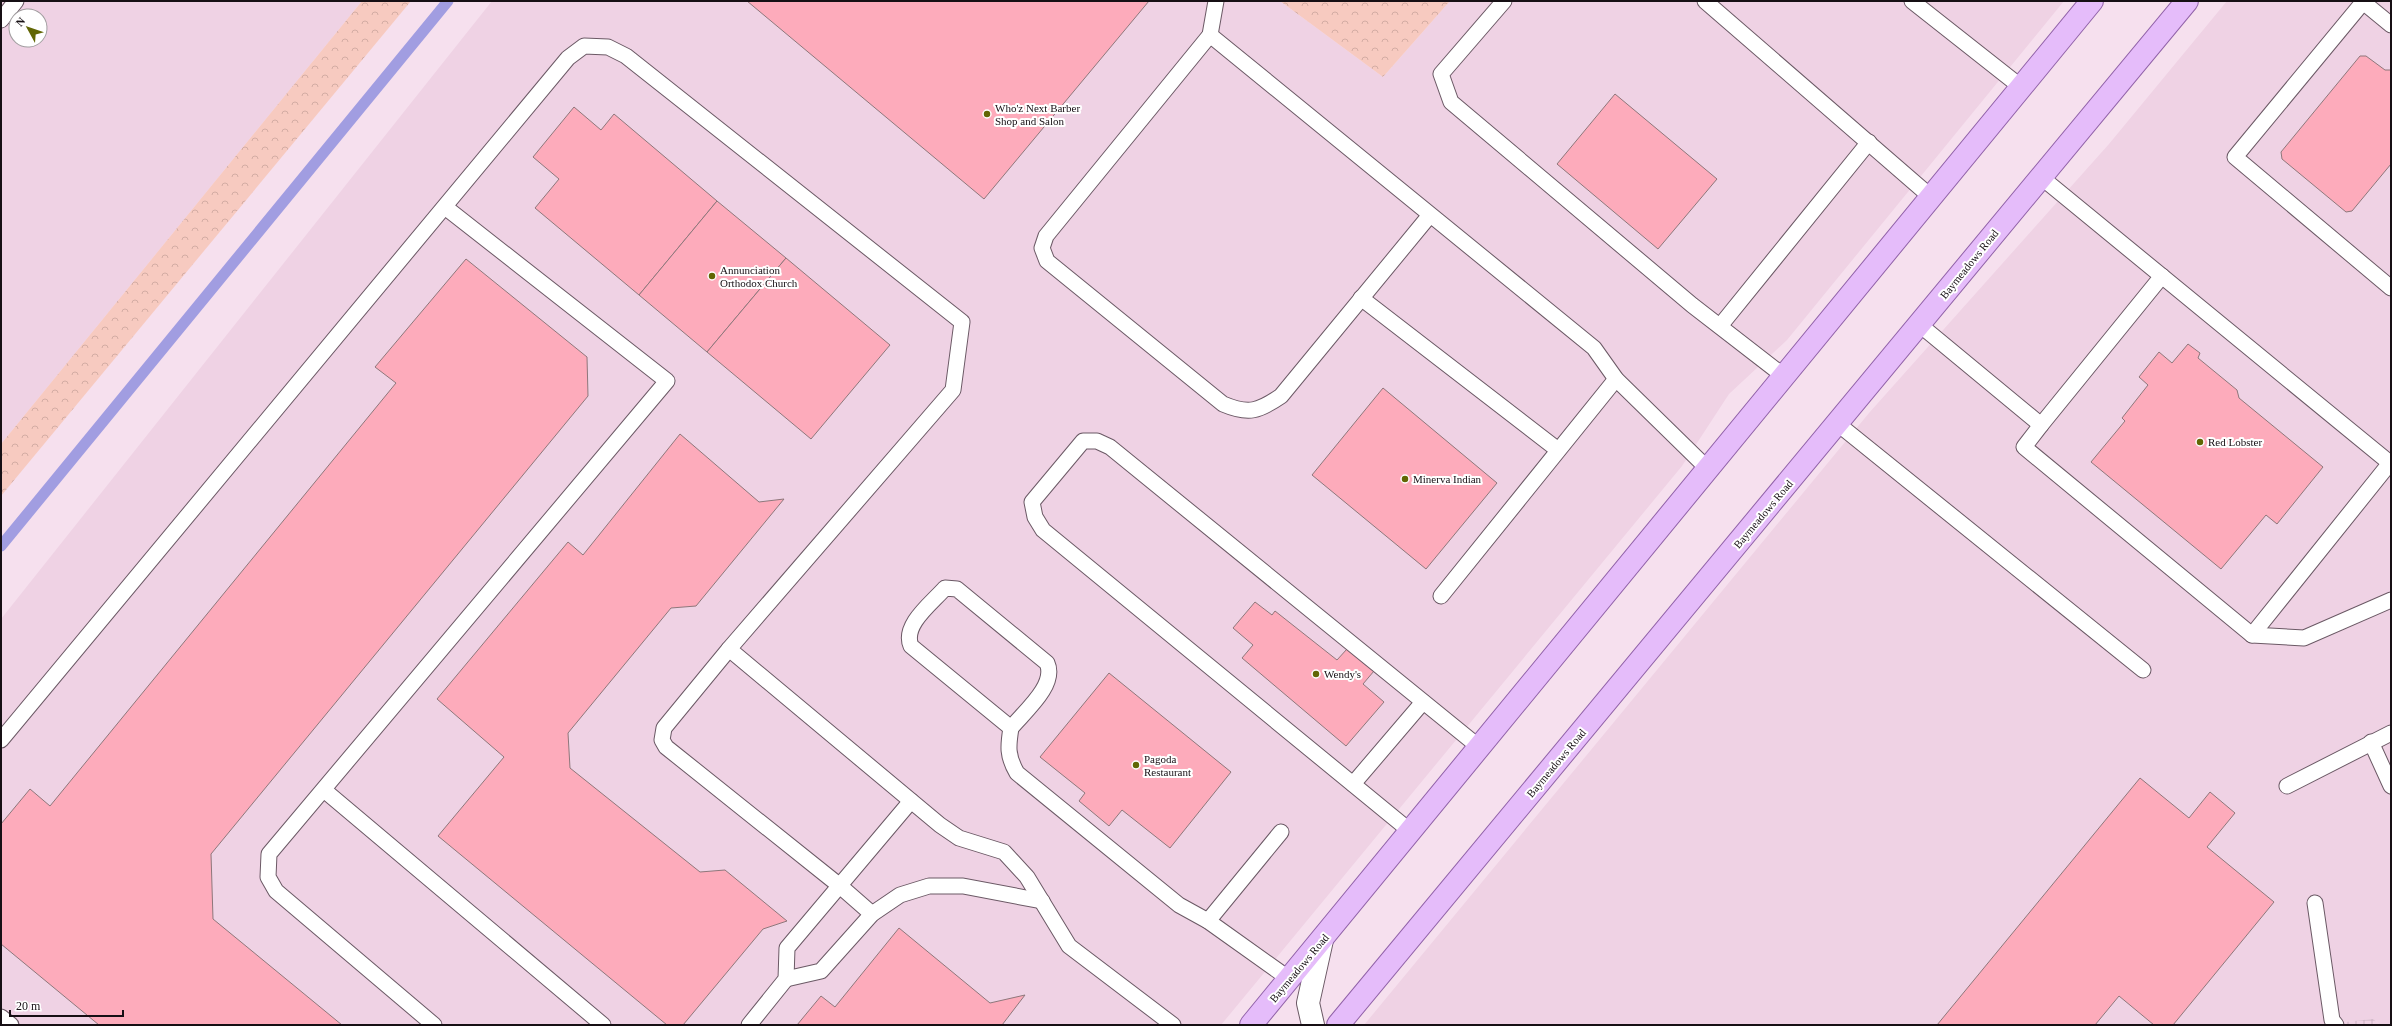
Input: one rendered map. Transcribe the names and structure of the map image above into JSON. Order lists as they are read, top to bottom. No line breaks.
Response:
{"streets":{"main road":["Baymeadows Road"]},"places":["Who'z Next Barber Shop and Salon","Annunciation Orthodox Church","Red Lobster","Minerva Indian","Wendy's","Pagoda Restaurant"],"scale_bar":"20 m","north":"top left"}
